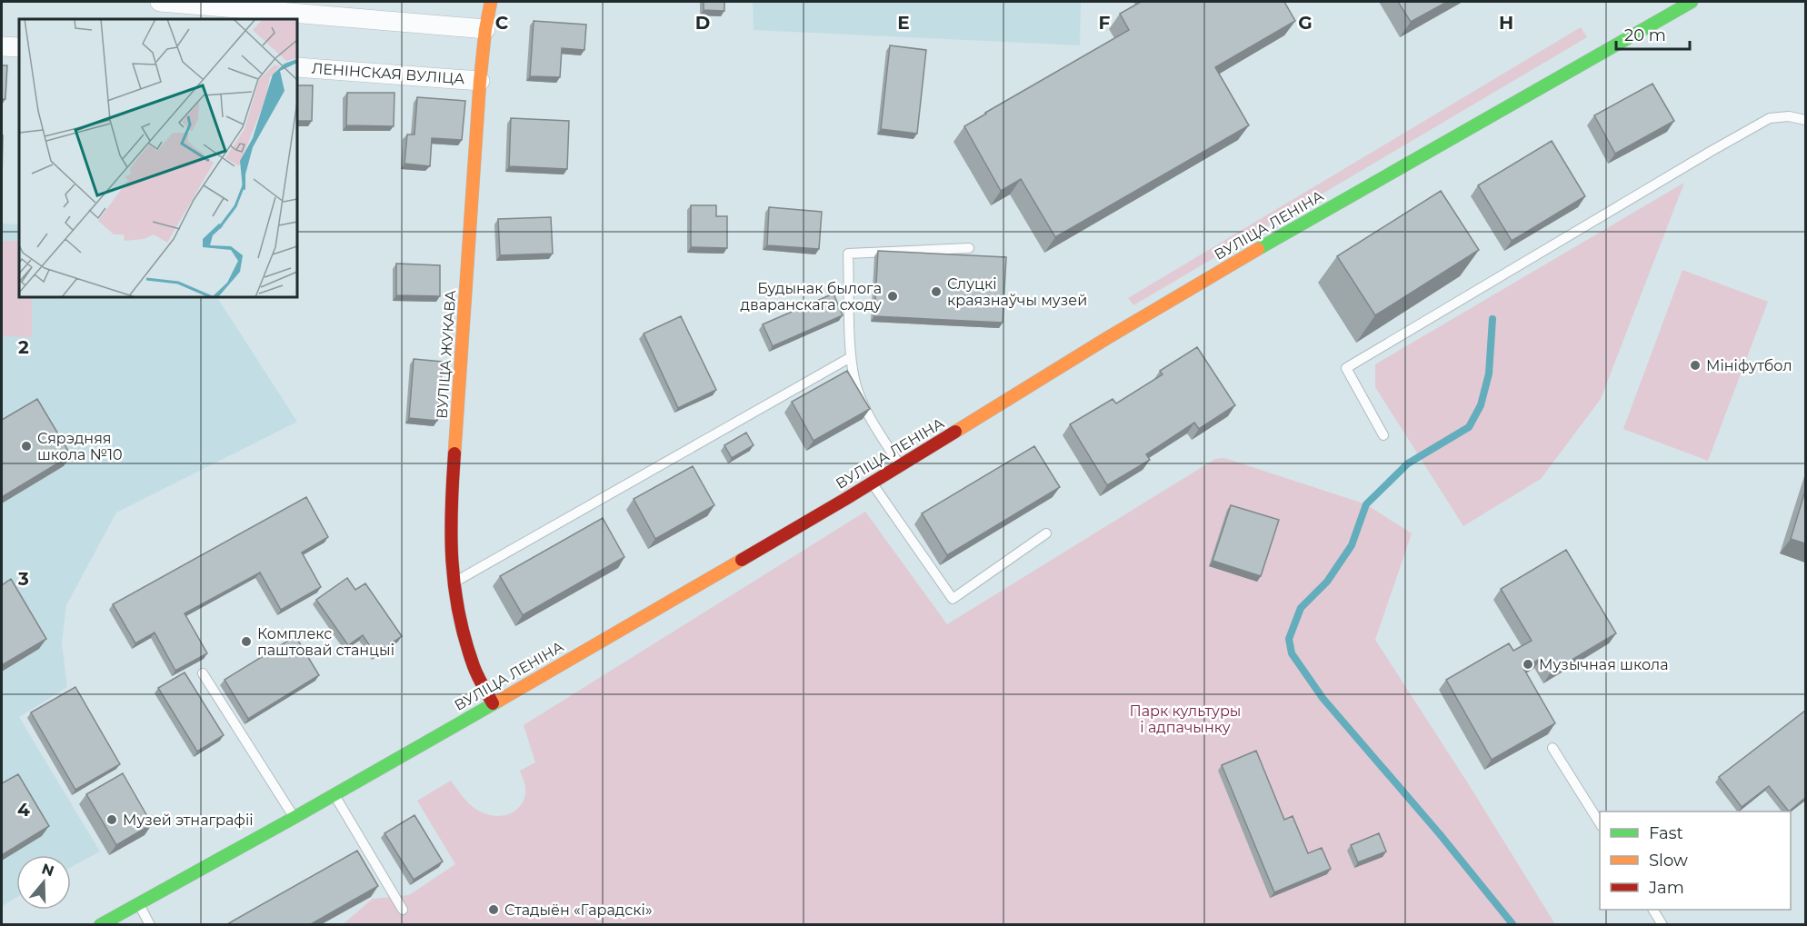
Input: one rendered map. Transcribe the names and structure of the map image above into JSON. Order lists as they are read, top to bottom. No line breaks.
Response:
{"streets":{"main road":["ВУЛІЦА ЛЕНІНА","ВУЛІЦА ЖУКАВА"],"street":["ЛЕНІНСКАЯ ВУЛІЦА"]},"crossings":[["ЛЕНІНСКАЯ ВУЛІЦА","ВУЛІЦА ЖУКАВА"],["ВУЛІЦА ЛЕНІНА","ВУЛІЦА ЖУКАВА"]],"parks":["Парк культуры і адпачынку"],"places":["Слуцкі краязнаўчы музей","Будынак былога дваранскага сходу","Мініфутбол","Сярэдняя школа №10","Комплекс паштовай станцыі","Музычная школа","Музей этнаграфіі","Стадыён «Гарадскі»"],"legend":["Fast","Slow","Jam"],"scale_bar":"20 m","north":"top","grid":{"columns":["C","D","E","F","G","H"],"rows":["2","3","4"]}}
